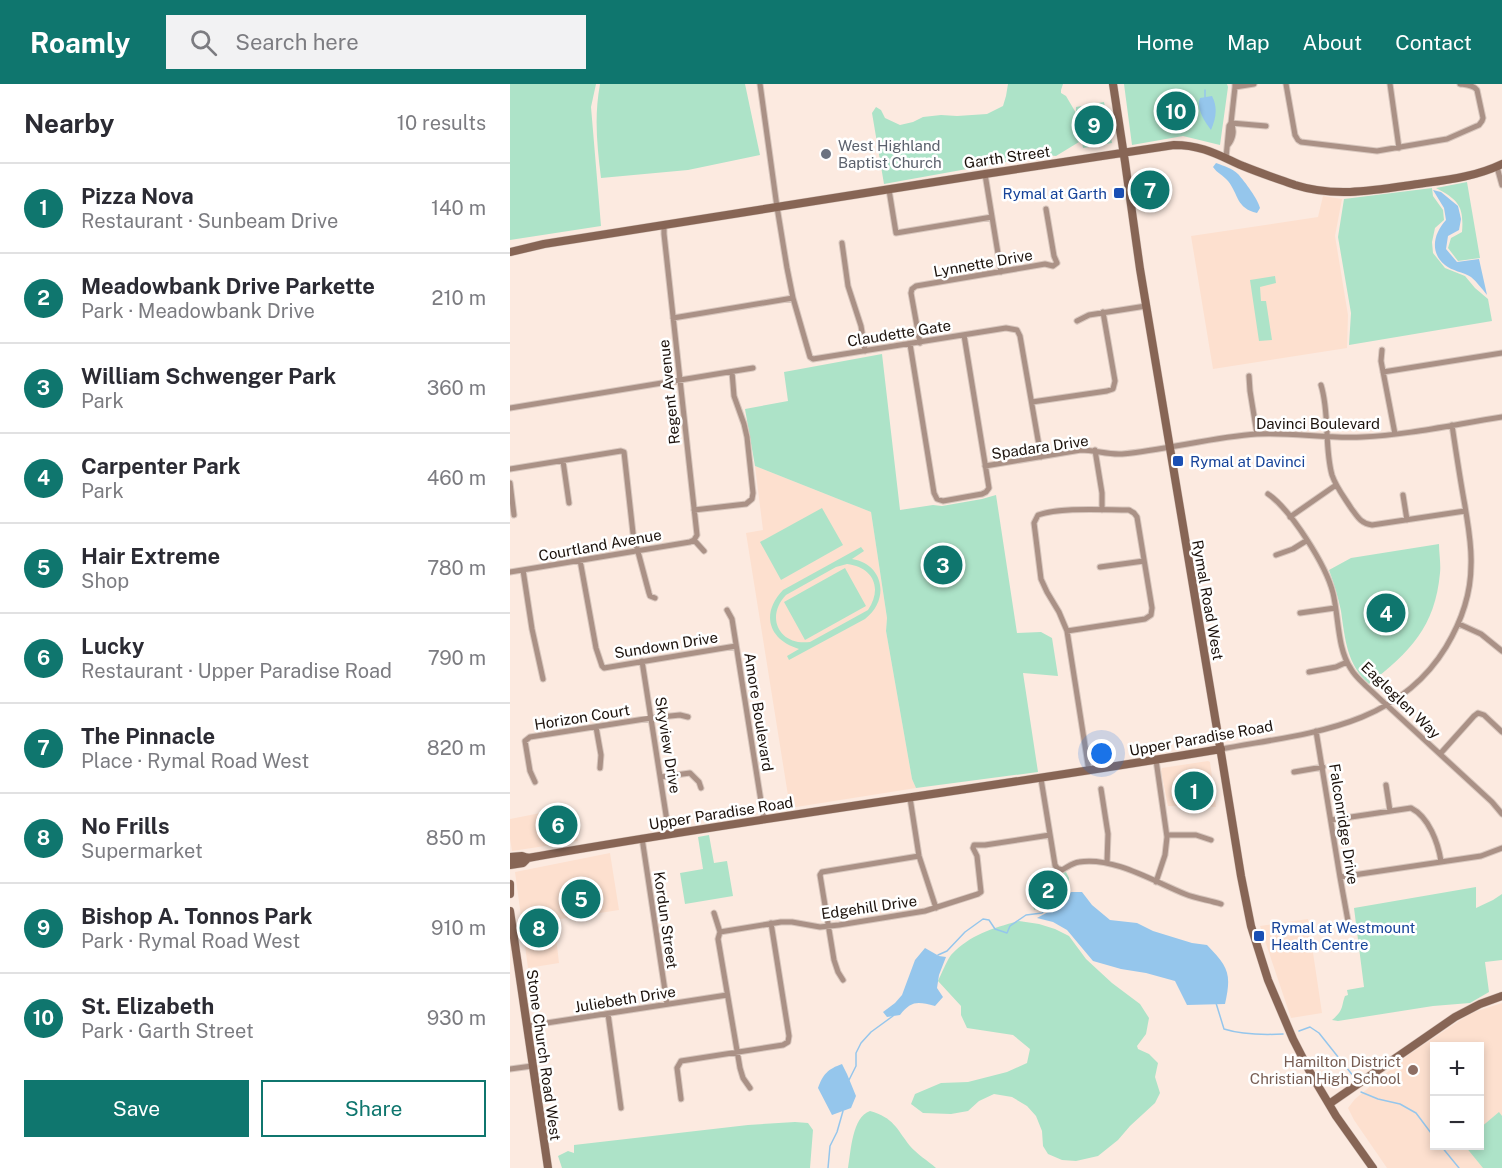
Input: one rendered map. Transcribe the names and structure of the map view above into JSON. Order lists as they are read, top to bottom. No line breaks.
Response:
{"streets":{"main road":["Garth Street","Rymal Road West","Upper Paradise Road","Stone Church Road West"],"street":["Lynnette Drive","Claudette Gate","Regent Avenue","Davinci Boulevard","Spadara Drive","Courtland Avenue","Sundown Drive","Eagleglen Way","Amore Boulevard","Horizon Court","Skyview Drive","Falconridge Drive","Edgehill Drive","Kordun Street","Juliebeth Drive"]},"crossings":[["Garth Street","Claudette Gate"],["Garth Street","Regent Avenue"],["Garth Street","Rymal Road West"],["Lynnette Drive","Claudette Gate"],["Claudette Gate","Spadara Drive"],["Regent Avenue","Courtland Avenue"],["Davinci Boulevard","Spadara Drive"],["Davinci Boulevard","Rymal Road West"],["Davinci Boulevard","Upper Paradise Road"],["Spadara Drive","Rymal Road West"],["Courtland Avenue","Sundown Drive"],["Rymal Road West","Upper Paradise Road"],["Sundown Drive","Amore Boulevard"],["Sundown Drive","Skyview Drive"],["Eagleglen Way","Upper Paradise Road"],["Amore Boulevard","Upper Paradise Road"],["Horizon Court","Skyview Drive"],["Upper Paradise Road","Skyview Drive"],["Upper Paradise Road","Falconridge Drive"],["Upper Paradise Road","Kordun Street"],["Kordun Street","Juliebeth Drive"],["Juliebeth Drive","Stone Church Road West"]],"places":{"other":["West Highland Baptist Church","Hamilton District Christian High School"],"transit":["Rymal at Garth","Rymal at Davinci","Rymal at Westmount Health Centre"]},"page":{"header":"Roamly","search":"Search here","nav":["Home","Map","About","Contact"],"heading":["Nearby","10 results"],"pins":["10","9","7","3","4","1","6","2","5","8"],"list":[{"mark":"1","name":"Pizza Nova","note":"Restaurant · Sunbeam Drive","value":"140 m"},{"mark":"2","name":"Meadowbank Drive Parkette","note":"Park · Meadowbank Drive","value":"210 m"},{"mark":"3","name":"William Schwenger Park","note":"Park","value":"360 m"},{"mark":"4","name":"Carpenter Park","note":"Park","value":"460 m"},{"mark":"5","name":"Hair Extreme","note":"Shop","value":"780 m"},{"mark":"6","name":"Lucky","note":"Restaurant · Upper Paradise Road","value":"790 m"},{"mark":"7","name":"The Pinnacle","note":"Place · Rymal Road West","value":"820 m"},{"mark":"8","name":"No Frills","note":"Supermarket","value":"850 m"},{"mark":"9","name":"Bishop A. Tonnos Park","note":"Park · Rymal Road West","value":"910 m"},{"mark":"10","name":"St. Elizabeth","note":"Park · Garth Street","value":"930 m"}],"map_buttons":["+","−"],"buttons":["Save","Share"]}}
